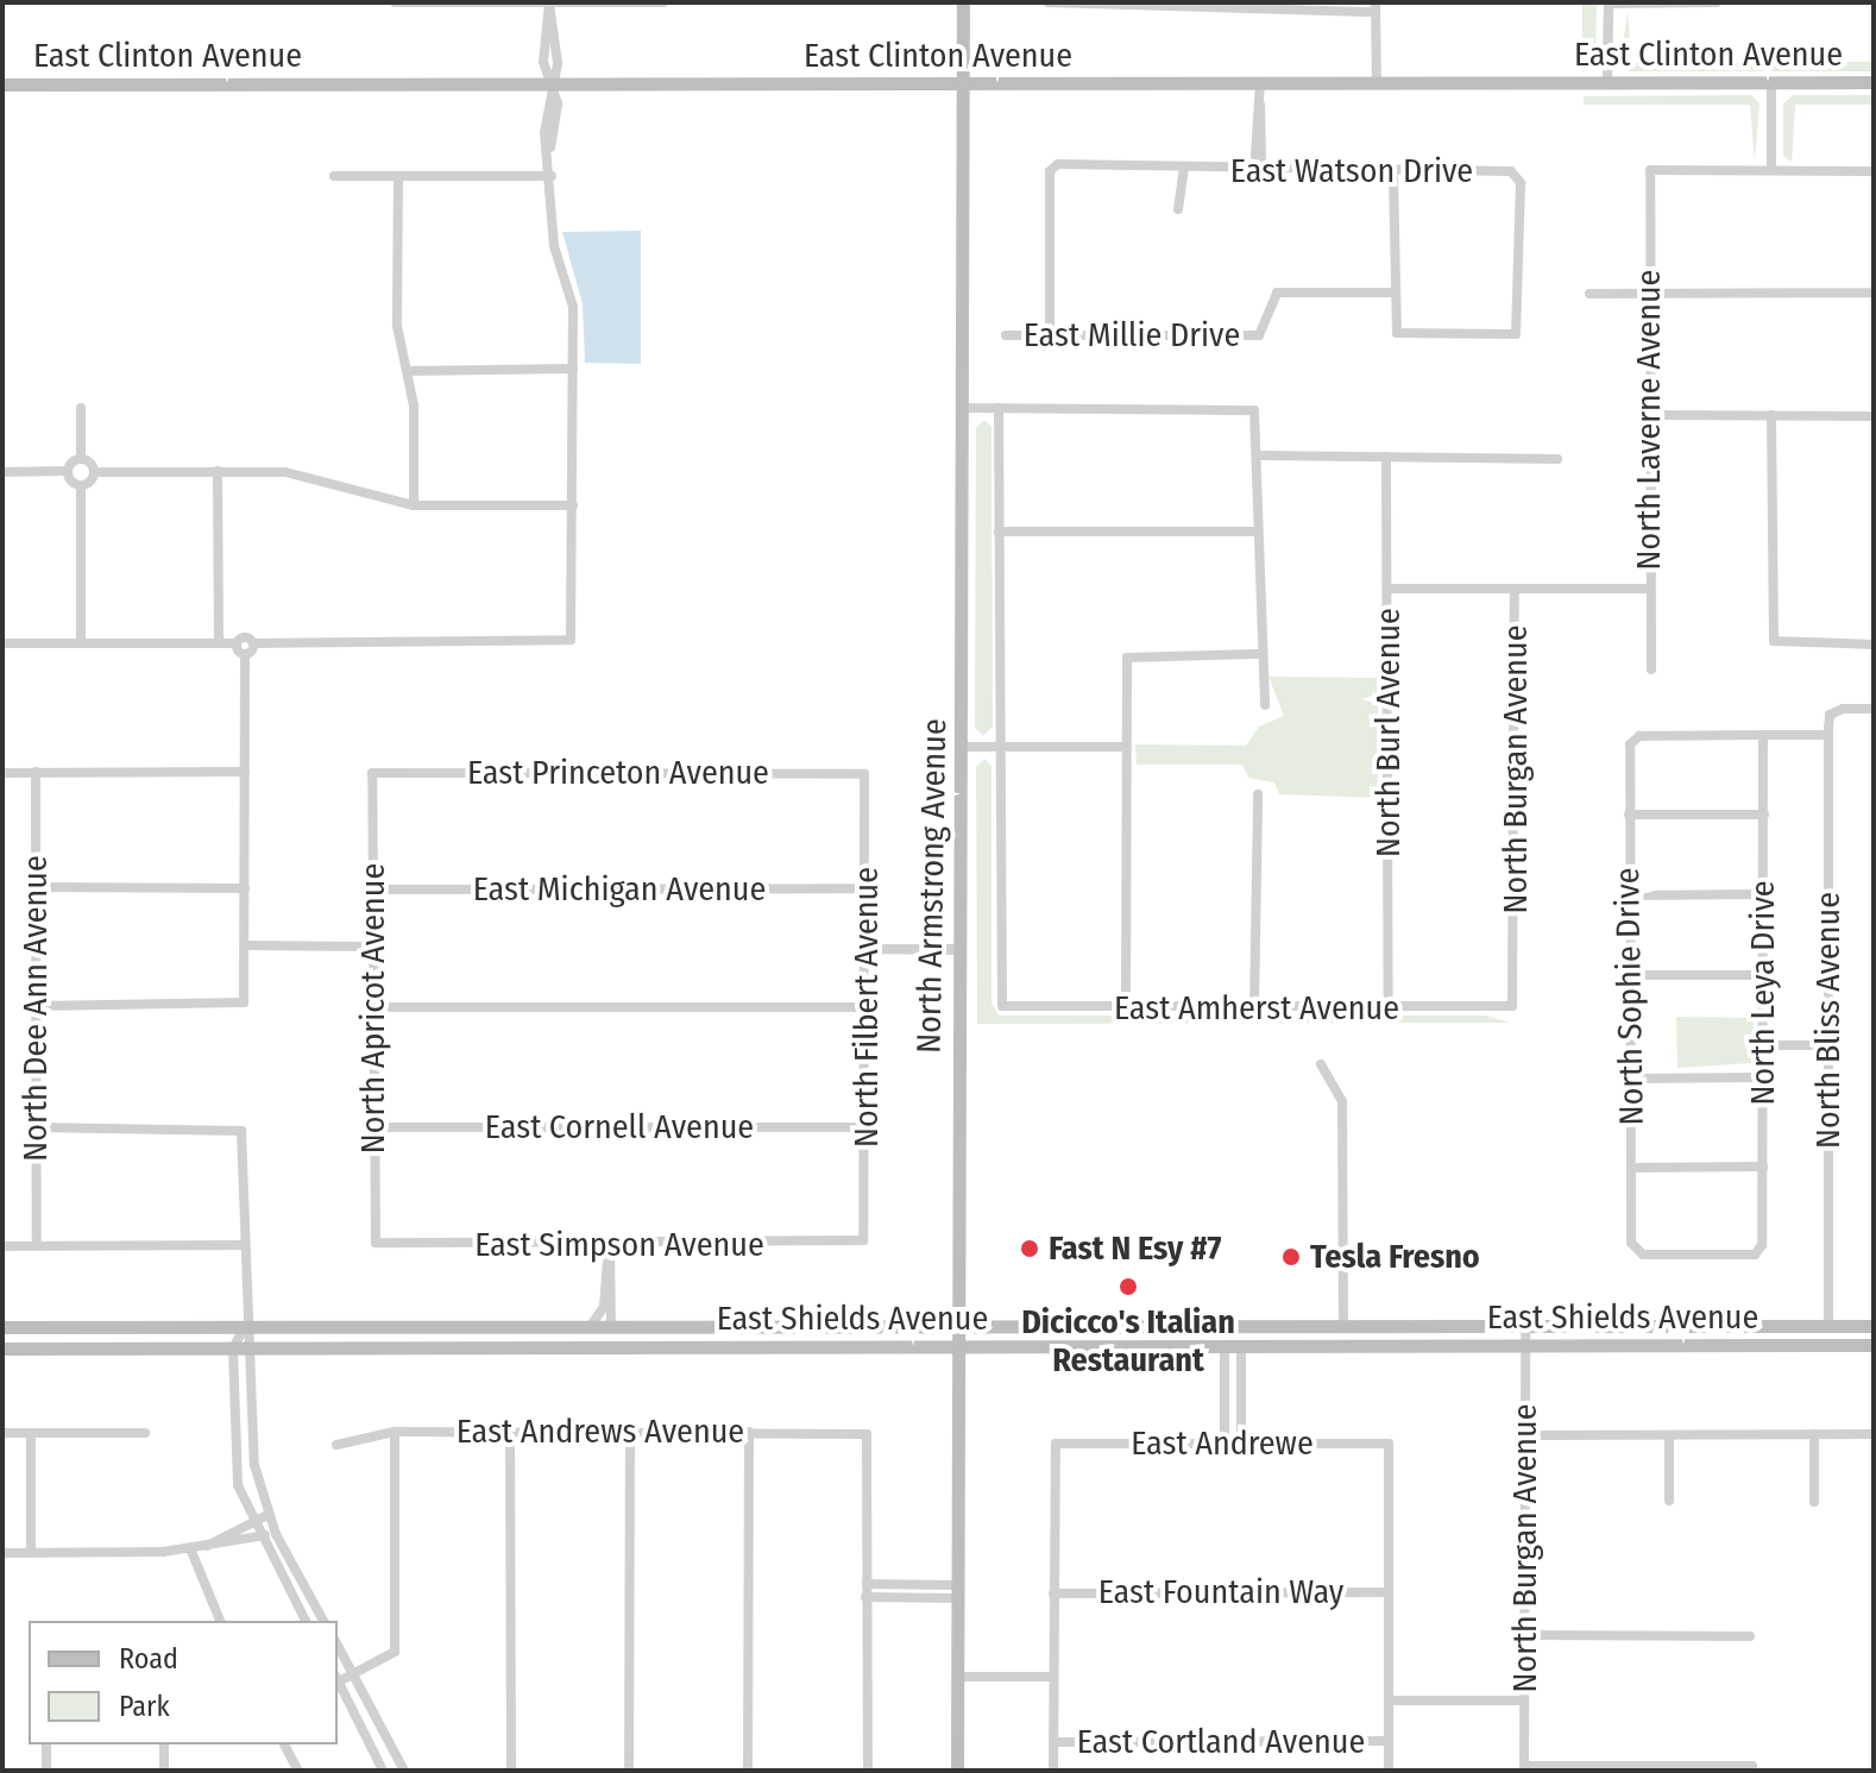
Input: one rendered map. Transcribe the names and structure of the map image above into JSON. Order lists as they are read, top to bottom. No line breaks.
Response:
{"streets":{"main road":["East Clinton Avenue","North Armstrong Avenue","East Shields Avenue"],"street":["East Watson Drive","East Millie Drive","North Laverne Avenue","North Burl Avenue","North Burgan Avenue","East Princeton Avenue","East Michigan Avenue","North Leya Drive","North Sophie Drive","North Filbert Avenue","North Dee Ann Avenue","North Apricot Avenue","East Amherst Avenue","North Bliss Avenue","East Cornell Avenue","East Simpson Avenue","East Andrews Avenue","East Andrewe","East Fountain Way","East Cortland Avenue"]},"crossings":[["East Clinton Avenue","North Armstrong Avenue"],["East Watson Drive","East Millie Drive"],["North Burl Avenue","East Amherst Avenue"],["North Burgan Avenue","East Amherst Avenue"],["North Burgan Avenue","East Shields Avenue"],["North Burgan Avenue","East Cortland Avenue"],["East Princeton Avenue","North Filbert Avenue"],["East Princeton Avenue","North Apricot Avenue"],["North Armstrong Avenue","East Amherst Avenue"],["North Armstrong Avenue","East Shields Avenue"],["East Michigan Avenue","North Filbert Avenue"],["East Michigan Avenue","North Apricot Avenue"],["North Leya Drive","North Sophie Drive"],["North Filbert Avenue","East Cornell Avenue"],["North Filbert Avenue","East Simpson Avenue"],["North Apricot Avenue","East Cornell Avenue"],["North Apricot Avenue","East Simpson Avenue"],["North Bliss Avenue","East Shields Avenue"],["East Andrewe","East Fountain Way"]],"places":["Fast N Esy #7","Tesla Fresno","Dicicco's Italian Restaurant"],"legend":["Road","Park"]}
